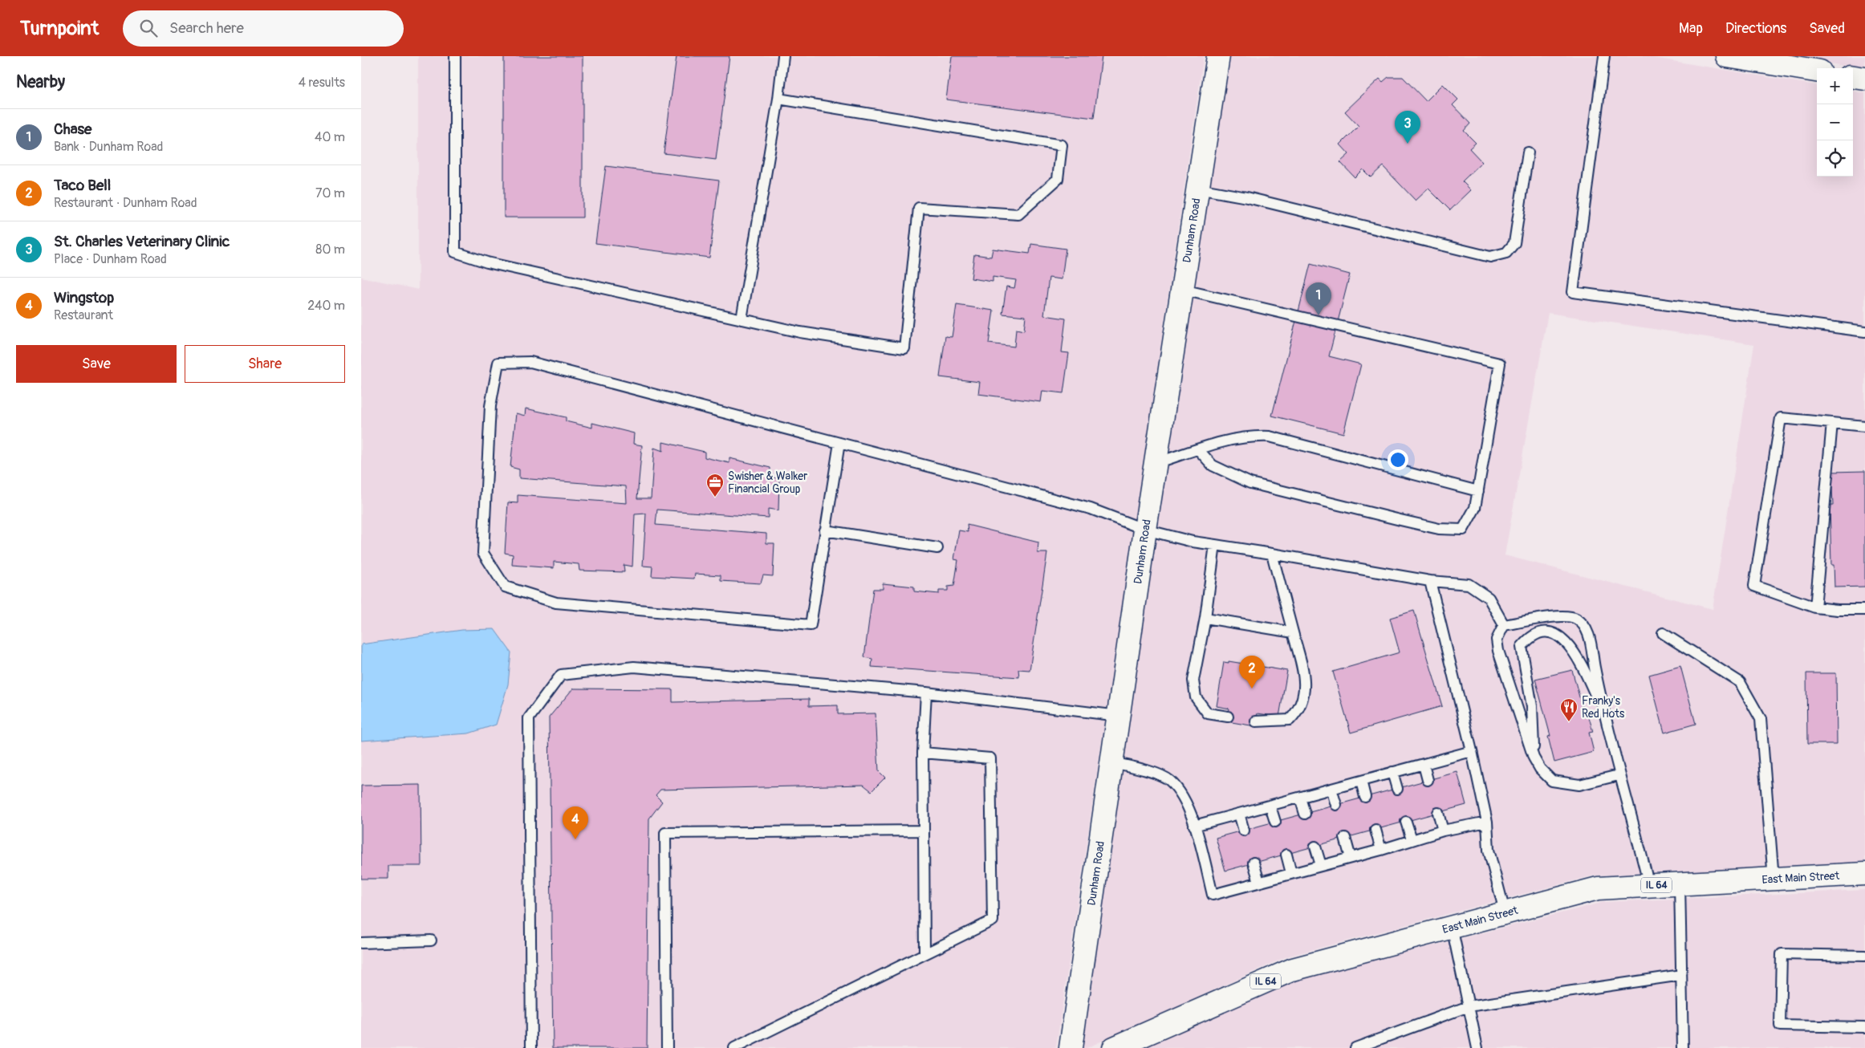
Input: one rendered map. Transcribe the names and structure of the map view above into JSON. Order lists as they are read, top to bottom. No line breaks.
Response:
{"streets":{"street":["Dunham Road","East Main Street","IL 64"]},"places":{"office":["Swisher & Walker Financial Group"],"restaurant":["Franky's Red Hots"]},"page":{"header":"Turnpoint","search":"Search here","nav":["Map","Directions","Saved"],"heading":["Nearby","4 results"],"map_buttons":["+","−"],"list":[{"mark":"1","name":"Chase","note":"Bank · Dunham Road","value":"40 m"},{"mark":"2","name":"Taco Bell","note":"Restaurant · Dunham Road","value":"70 m"},{"mark":"3","name":"St. Charles Veterinary Clinic","note":"Place · Dunham Road","value":"80 m"},{"mark":"4","name":"Wingstop","note":"Restaurant","value":"240 m"}],"pins":["3","1","2","4"],"buttons":["Save","Share"]}}
